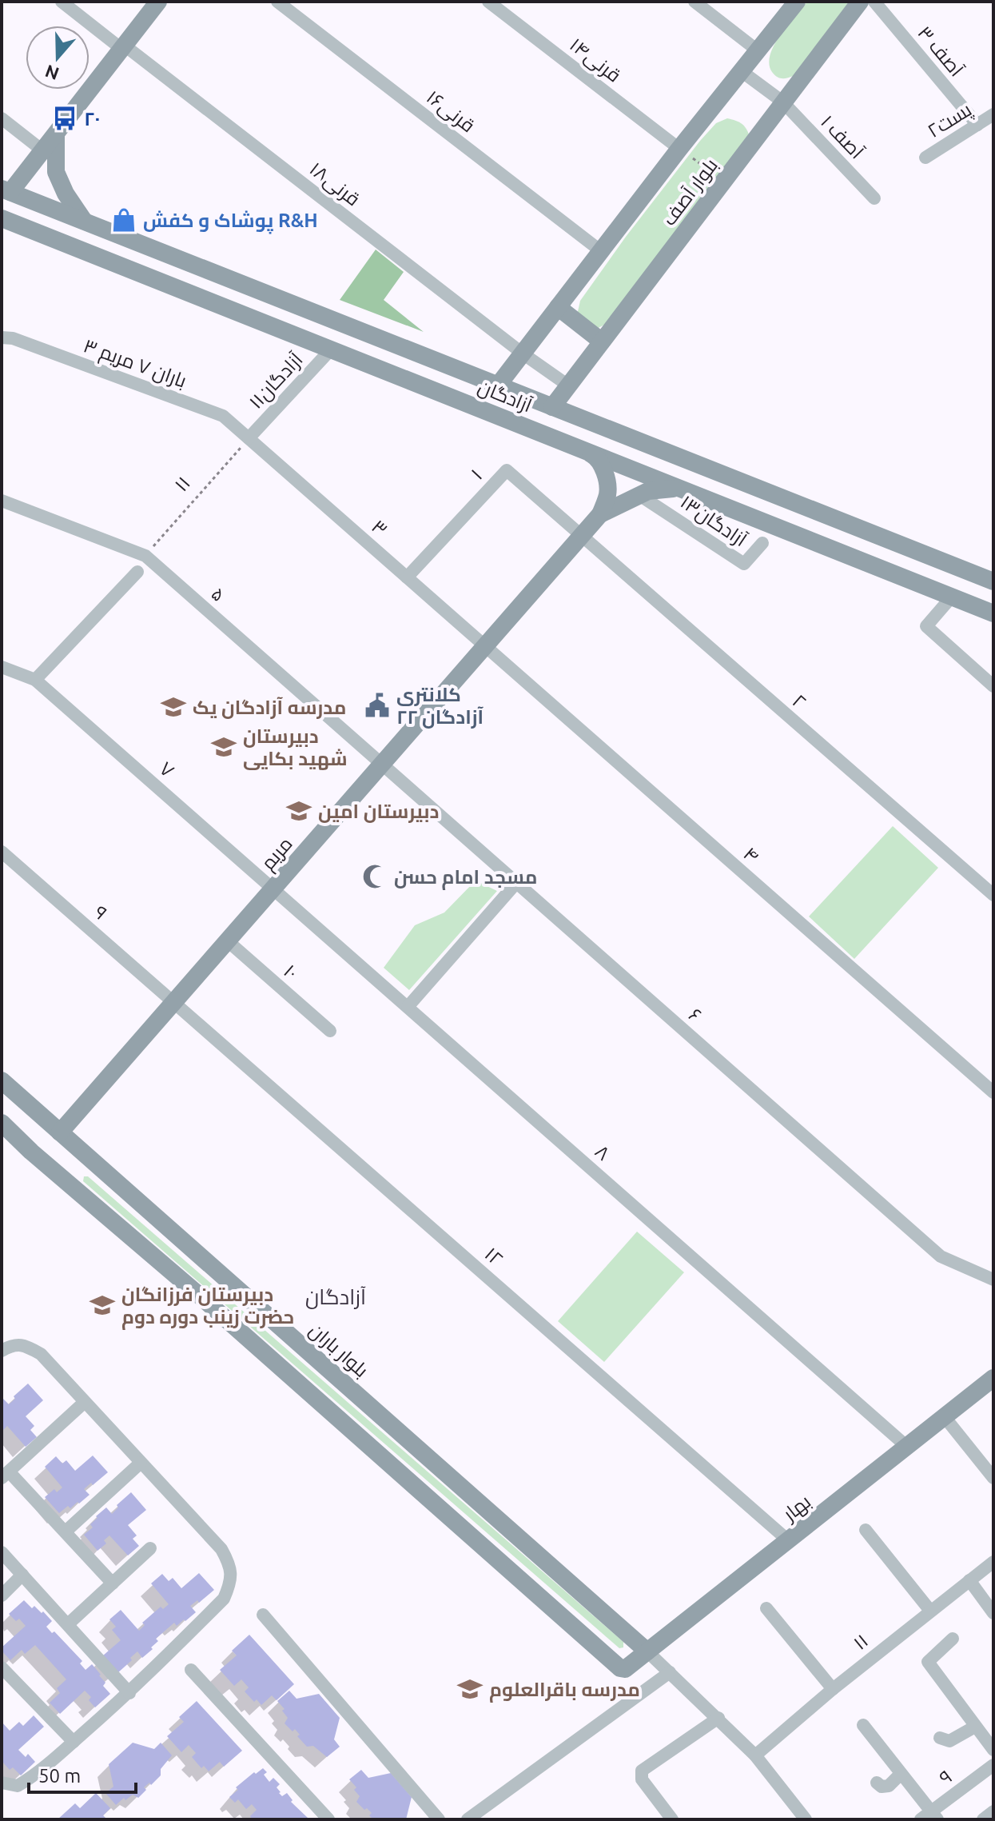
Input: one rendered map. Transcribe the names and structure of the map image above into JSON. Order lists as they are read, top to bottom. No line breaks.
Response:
{"streets":{"street":["۳ آصف","قرنی۱۴","قرنی۱۶","پست۲","۱ آصف","قرنی۱۸","بلوار آصف","باران ۷ مریم ۳","آزادگان۱۱","آزادگان","۱","۱۱","آزادگان۱۳","۳","۵","۲","۷","مریم","۴","۹","۱۰","۶","۸","۱۲","بلوار باران","بهار"]},"crossings":[["۳ آصف","پست۲"],["قرنی۱۴","بلوار آصف"],["قرنی۱۶","بلوار آصف"],["۱ آصف","بلوار آصف"],["قرنی۱۸","بلوار آصف"],["بلوار آصف","آزادگان"],["باران ۷ مریم ۳","آزادگان۱۱"],["باران ۷ مریم ۳","۱۱"],["باران ۷ مریم ۳","۳"],["آزادگان۱۱","آزادگان"],["آزادگان۱۱","۱۱"],["آزادگان۱۱","۳"],["۱","۳"],["۱","۲"],["۱","مریم"],["۱۱","۳"],["۱۱","۵"],["۳","مریم"],["۳","۴"],["۵","مریم"],["۵","۶"],["۲","مریم"],["۷","مریم"],["۷","۸"],["مریم","۴"],["مریم","۹"],["مریم","۱۰"],["مریم","۶"],["مریم","۸"],["مریم","۱۲"],["مریم","بلوار باران"],["۹","۱۲"],["۸","بهار"],["۱۲","بهار"],["بلوار باران","بهار"]],"districts":["آزادگان"],"places":{"bus stop":["۲۰"],"shop":["پوشاک و کفش R&H"],"public building":["کلانتری ۲۲ آزادگان"],"school or university":["مدرسه آزادگان یک","دبیرستان شهید بکایی","دبیرستان امین","دبیرستان فرزانگان حضرت زینب دوره دوم","مدرسه باقرالعلوم"],"mosque":["مسجد امام حسن"]},"scale_bar":"50 m","north":"bottom"}
